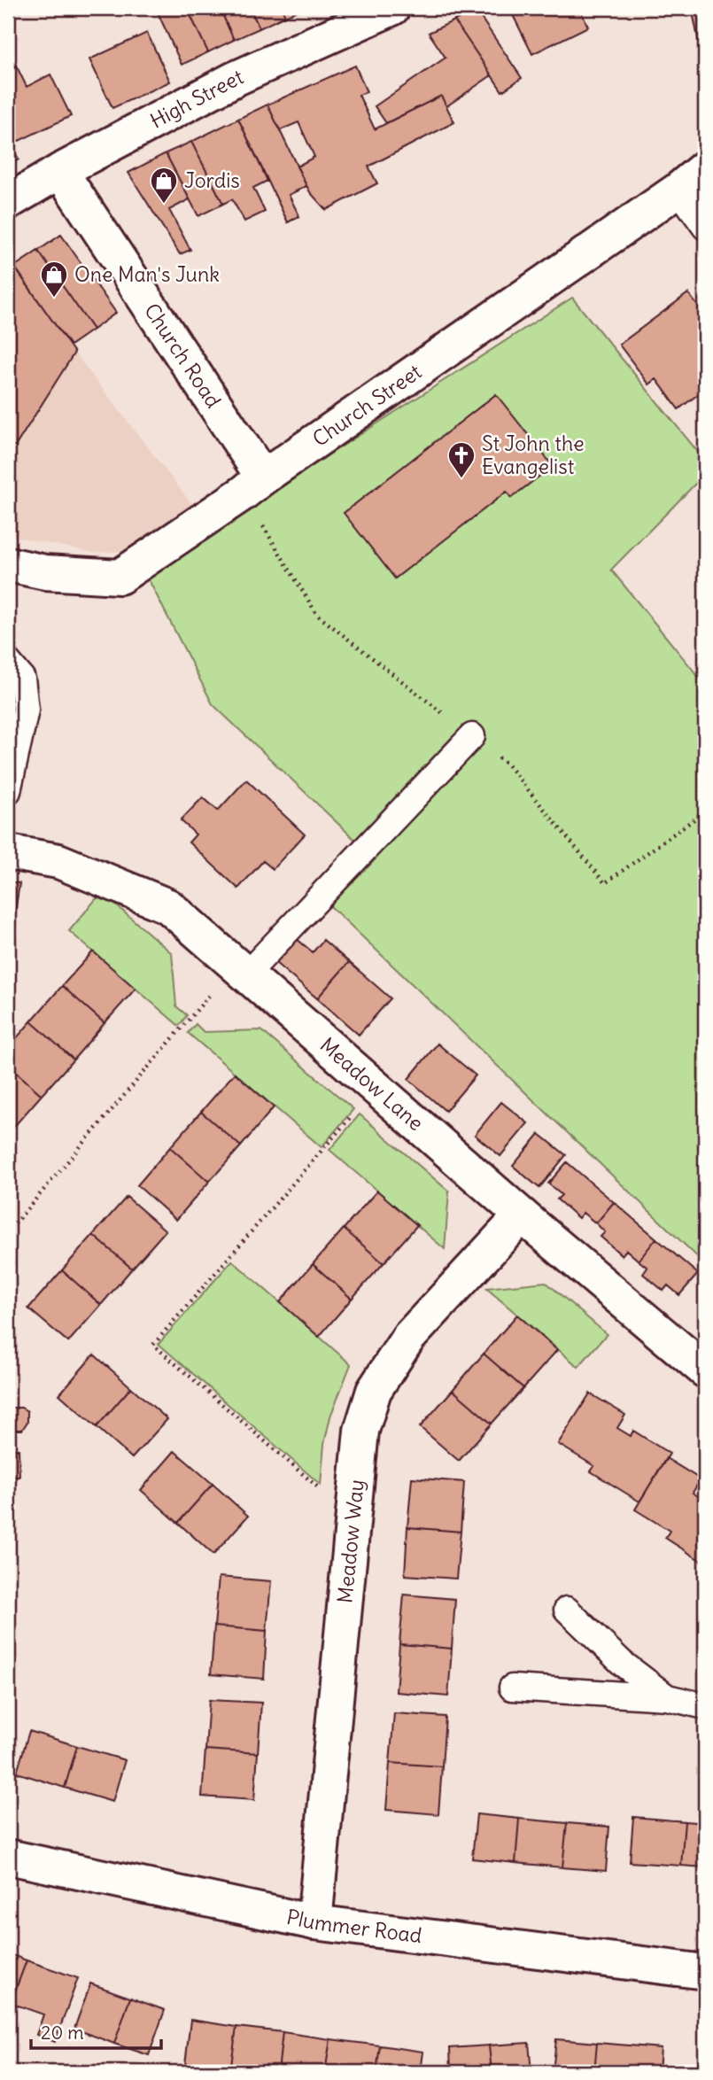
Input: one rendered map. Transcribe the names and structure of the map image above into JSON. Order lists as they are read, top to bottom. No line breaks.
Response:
{"streets":{"street":["High Street","Church Road","Church Street","Meadow Lane","Meadow Way","Plummer Road"]},"crossings":[["High Street","Church Road"],["Church Road","Church Street"],["Meadow Lane","Meadow Way"],["Meadow Way","Plummer Road"]],"places":{"shop":["Jordis","One Man's Junk"],"church":["St John the Evangelist"]},"scale_bar":"20 m"}
